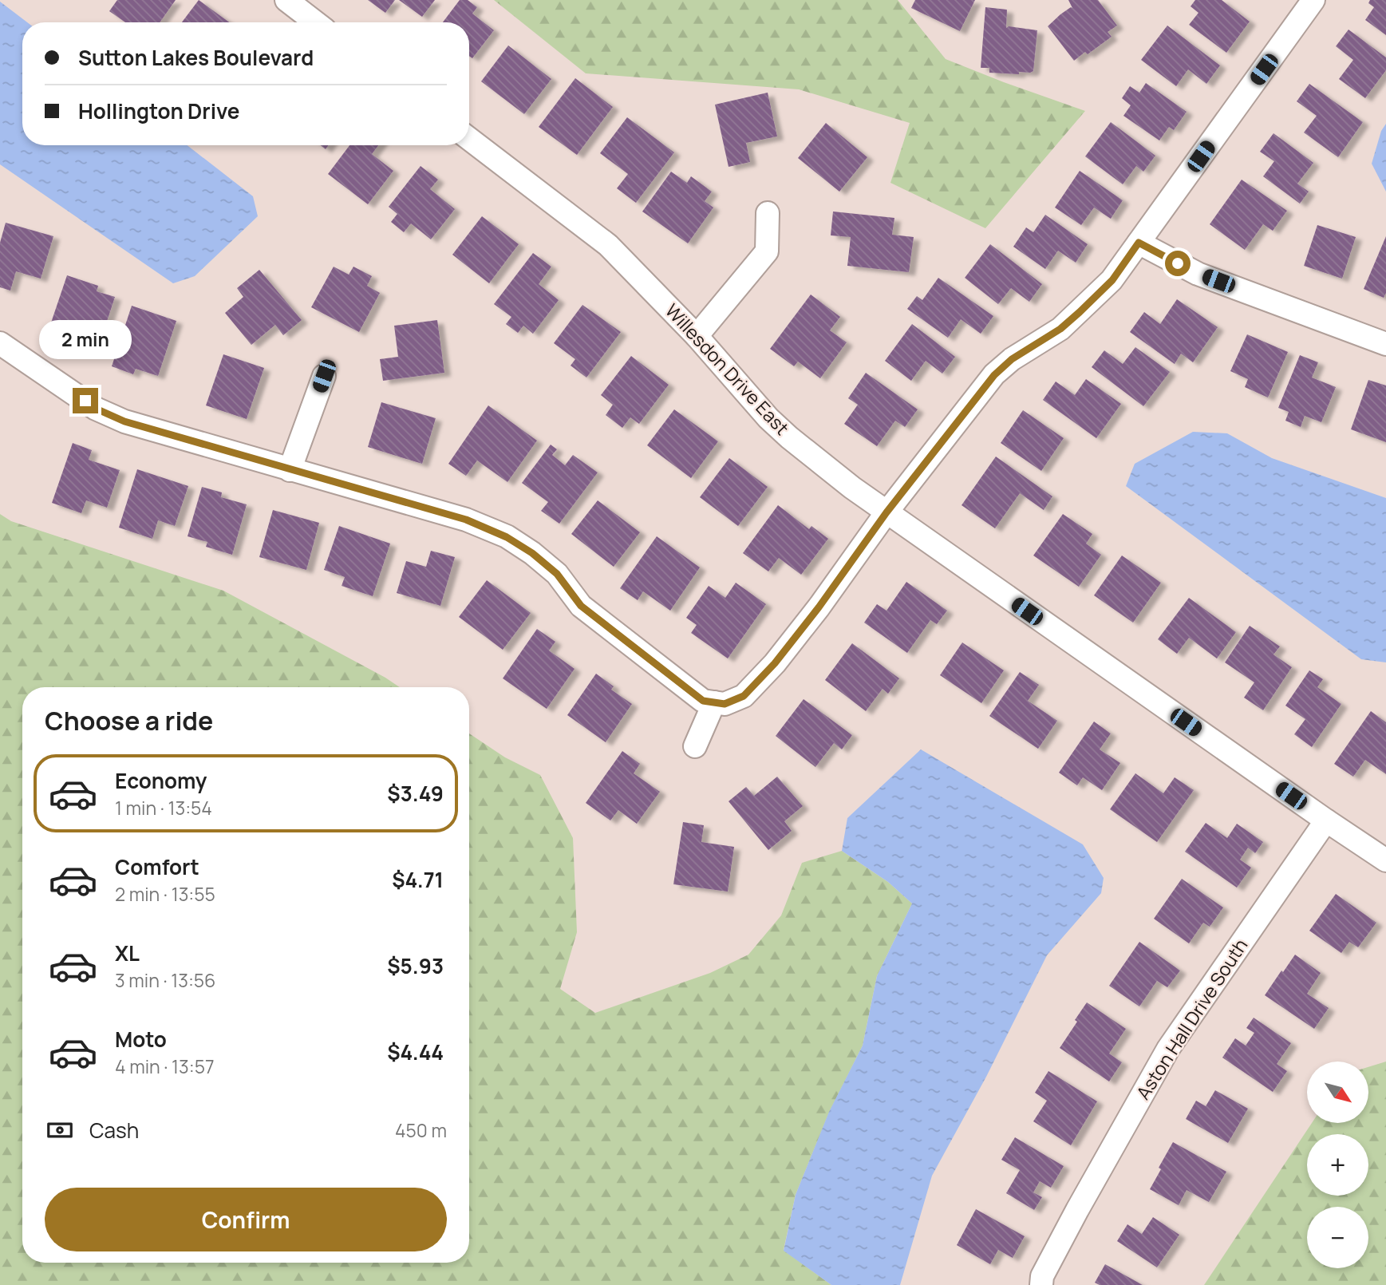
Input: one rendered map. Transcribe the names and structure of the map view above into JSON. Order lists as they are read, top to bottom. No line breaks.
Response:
{"streets":{"street":["Willesdon Drive East","Aston Hall Drive South"]},"crossings":[["Willesdon Drive East","Aston Hall Drive South"]],"north":"bottom right","page":{"banner":["Sutton Lakes Boulevard","Hollington Drive"],"bubble":"2 min","heading":"Choose a ride","list":[{"name":"Economy","note":"1 min · 13:54","value":"$3.49"},{"name":"Comfort","note":"2 min · 13:55","value":"$4.71"},{"name":"XL","note":"3 min · 13:56","value":"$5.93"},{"name":"Moto","note":"4 min · 13:57","value":"$4.44"}],"map_buttons":["+","−"],"pay":["Cash","450 m"],"buttons":"Confirm"}}
